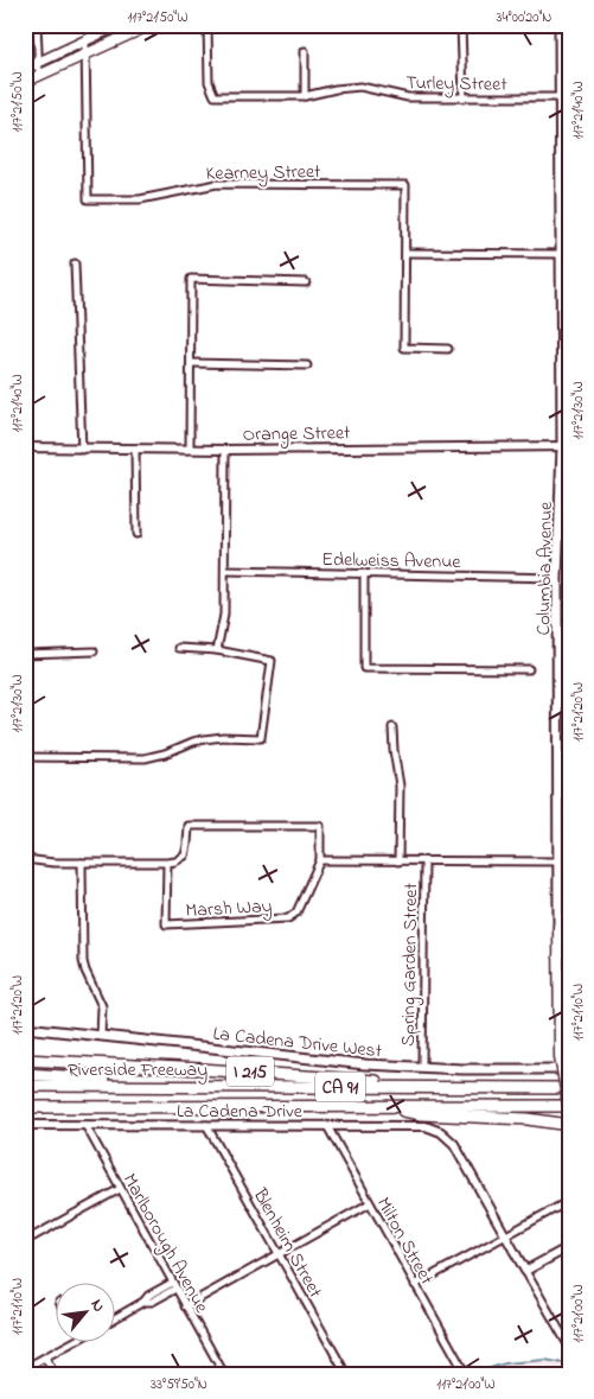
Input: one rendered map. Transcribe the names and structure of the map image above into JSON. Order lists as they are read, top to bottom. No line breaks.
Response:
{"streets":{"highway":["Riverside Freeway","I 215","CA 91"],"main road":["Columbia Avenue","La Cadena Drive West"],"street":["Turley Street","Kearney Street","Orange Street","Edelweiss Avenue","Marsh Way","Spring Garden Street","La Cadena Drive","Milton Street","Marlborough Avenue","Blenheim Street"]},"crossings":[["Turley Street","Columbia Avenue"],["Orange Street","Columbia Avenue"],["Edelweiss Avenue","Columbia Avenue"],["Spring Garden Street","La Cadena Drive West"],["Riverside Freeway","I 215"],["La Cadena Drive","Milton Street"],["La Cadena Drive","Marlborough Avenue"],["La Cadena Drive","Blenheim Street"]],"north":"top right","coordinates":["117°21'50\"W","34°00'20\"N","117°21'40\"W","117°21'30\"W","117°21'20\"W","117°21'10\"W","117°21'00\"W","33°59'50\"N"]}
